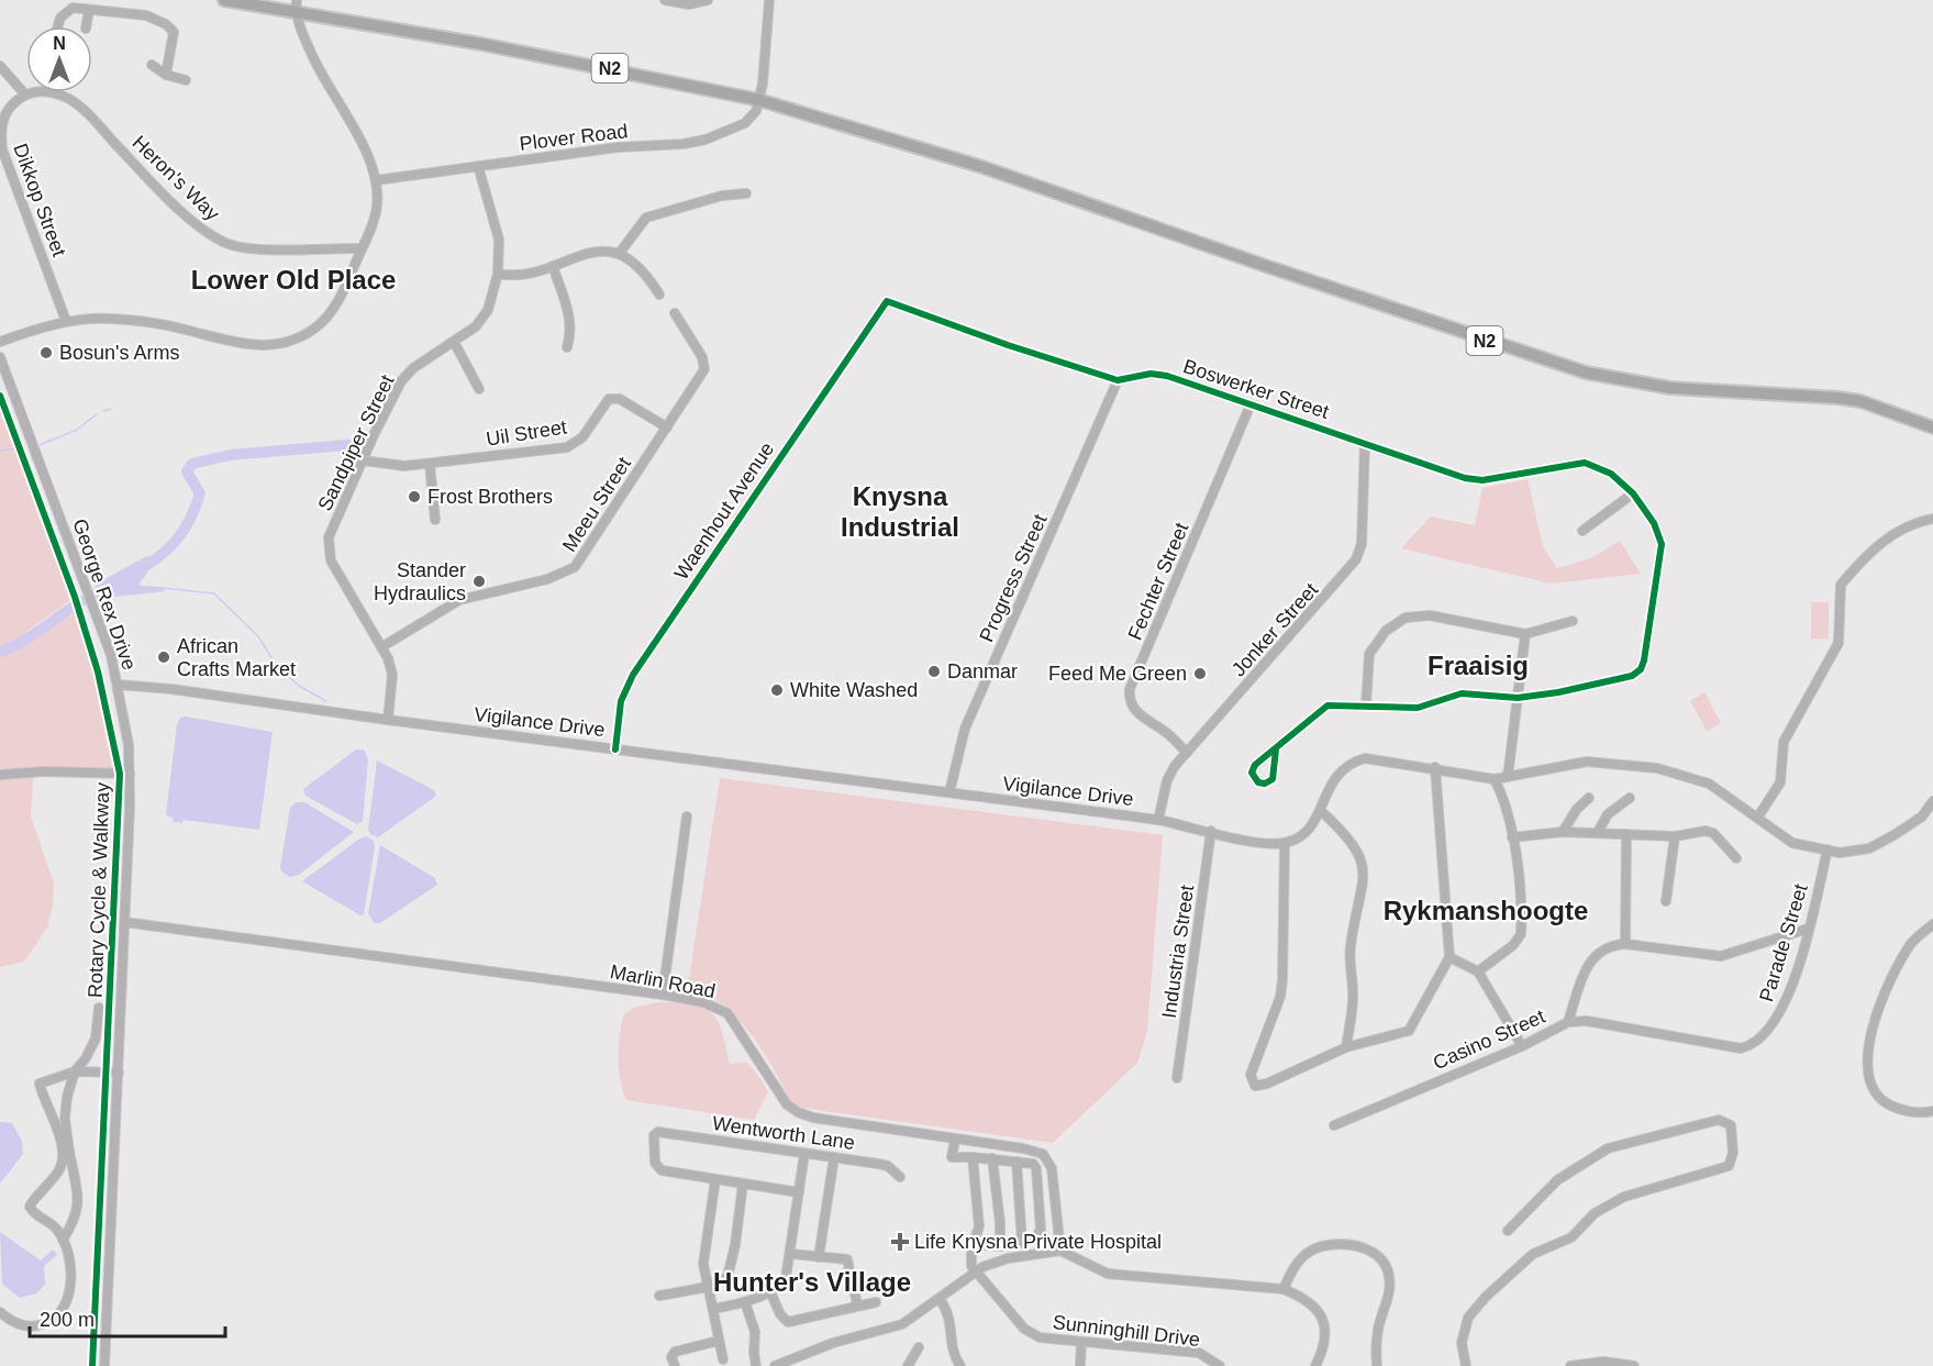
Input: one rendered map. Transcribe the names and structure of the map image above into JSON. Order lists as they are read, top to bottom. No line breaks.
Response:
{"streets":{"highway":["N2"],"street":["Plover Road","Heron's Way","Dikkop Street","Boswerker Street","Uil Street","Sandpiper Street","Meeu Street","Waenhout Avenue","Progress Street","Fechter Street","George Rex Drive","Jonker Street","Vigilance Drive","Parade Street","Industria Street","Marlin Road","Casino Street","Wentworth Lane","Sunninghill Drive"],"cycle path":["Rotary Cycle & Walkway"]},"crossings":[["N2","Plover Road"],["Plover Road","Sandpiper Street"],["Boswerker Street","Waenhout Avenue"],["Boswerker Street","Progress Street"],["Boswerker Street","Fechter Street"],["Boswerker Street","Jonker Street"],["Uil Street","Sandpiper Street"],["Uil Street","Meeu Street"],["Sandpiper Street","Meeu Street"],["Sandpiper Street","Vigilance Drive"],["Waenhout Avenue","Vigilance Drive"],["Progress Street","Vigilance Drive"],["Fechter Street","Jonker Street"],["George Rex Drive","Vigilance Drive"],["George Rex Drive","Marlin Road"],["Jonker Street","Vigilance Drive"],["Vigilance Drive","Industria Street"],["Parade Street","Casino Street"]],"districts":["Lower Old Place","Knysna Industrial","Fraaisig","Rykmanshoogte","Hunter's Village"],"places":{"other":["Bosun's Arms","Frost Brothers","Stander Hydraulics","African Crafts Market","Danmar","Feed Me Green","White Washed"],"health":["Life Knysna Private Hospital"]},"scale_bar":"200 m","north":"top"}
